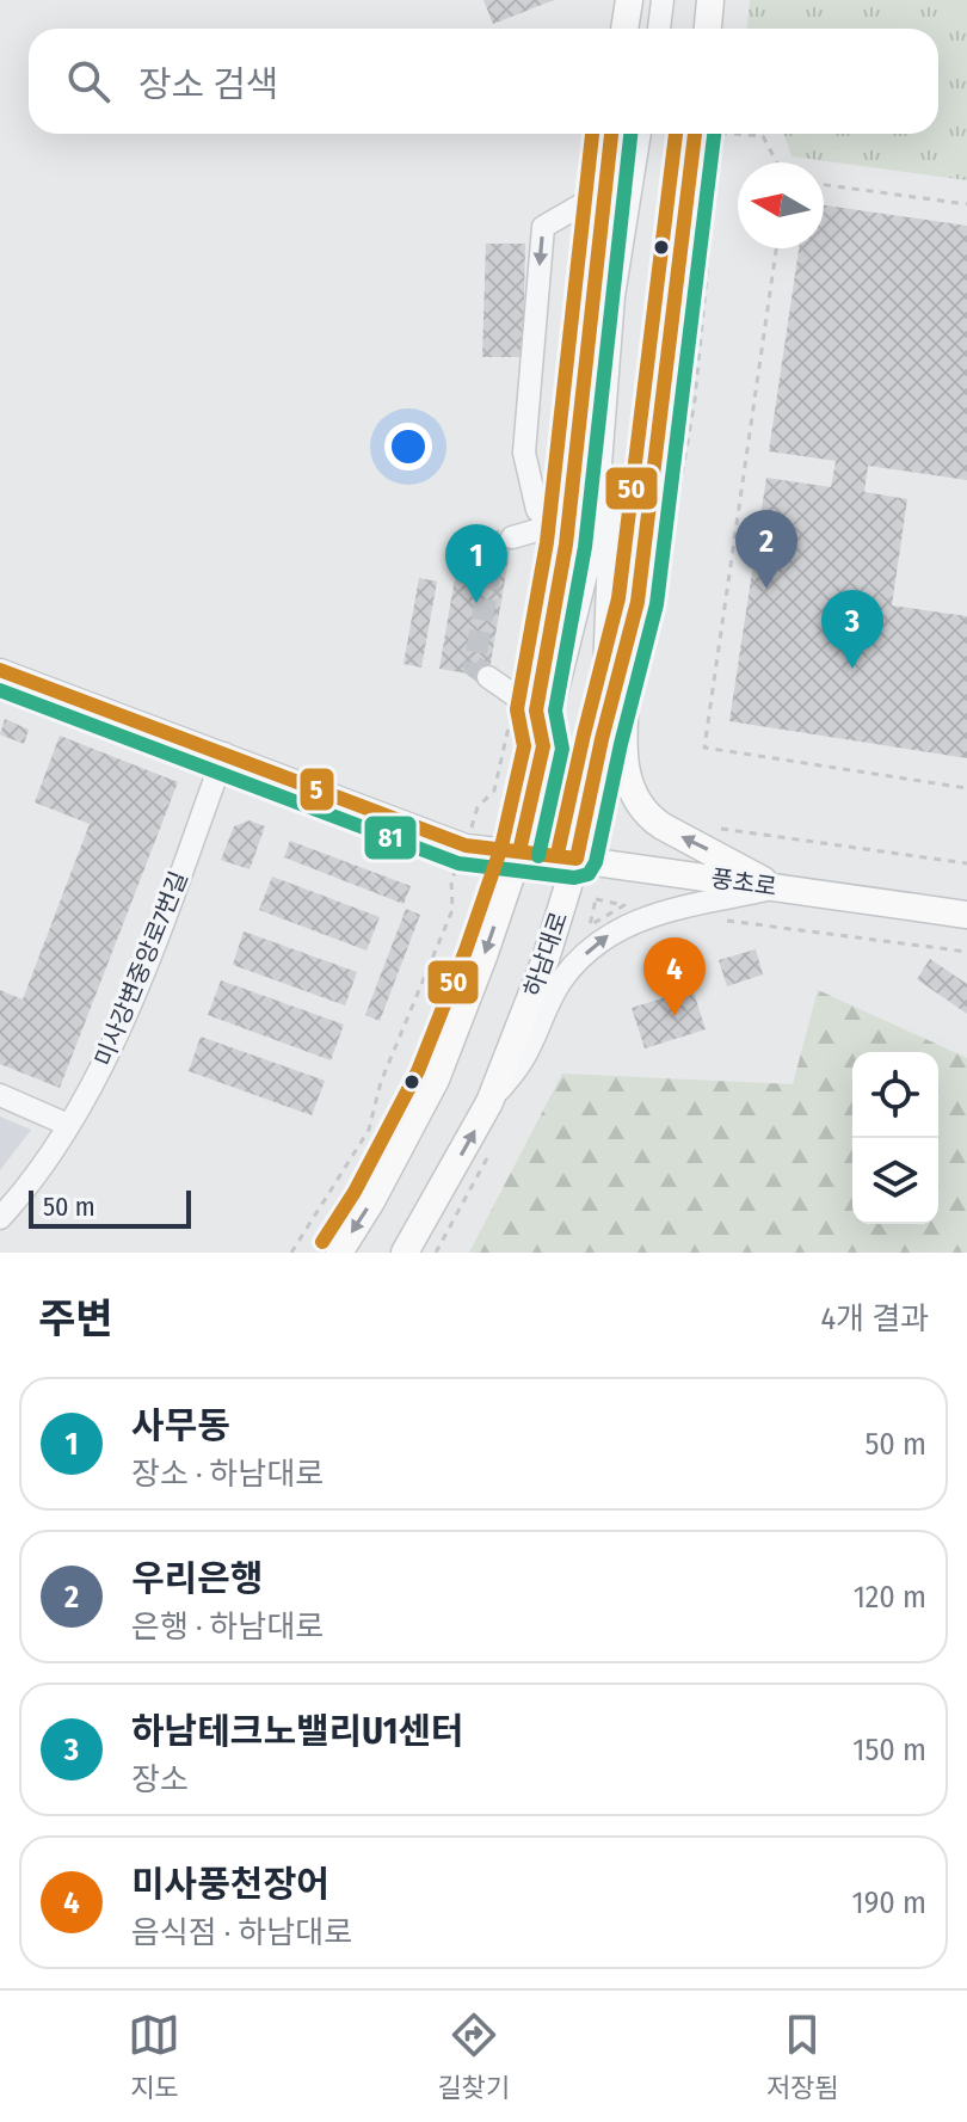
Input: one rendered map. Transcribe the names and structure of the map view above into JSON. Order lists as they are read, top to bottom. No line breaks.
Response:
{"streets":{"main road":["풍초로","하남대로"],"street":["미사강변중앙로7번길"]},"crossings":[["풍초로","하남대로"]],"lines":["transit line 5","transit line 81","transit line 50"],"scale_bar":"50 m","north":"left","page":{"search":"장소 검색","pins":["2","1","3","4"],"scale":"50 m","heading":["주변","4개 결과"],"list":[{"mark":"1","name":"사무동","note":"장소 · 하남대로","value":"50 m"},{"mark":"2","name":"우리은행","note":"은행 · 하남대로","value":"120 m"},{"mark":"3","name":"하남테크노밸리U1센터","note":"장소","value":"150 m"},{"mark":"4","name":"미사풍천장어","note":"음식점 · 하남대로","value":"190 m"}],"nav":["지도","길찾기","저장됨"]}}
